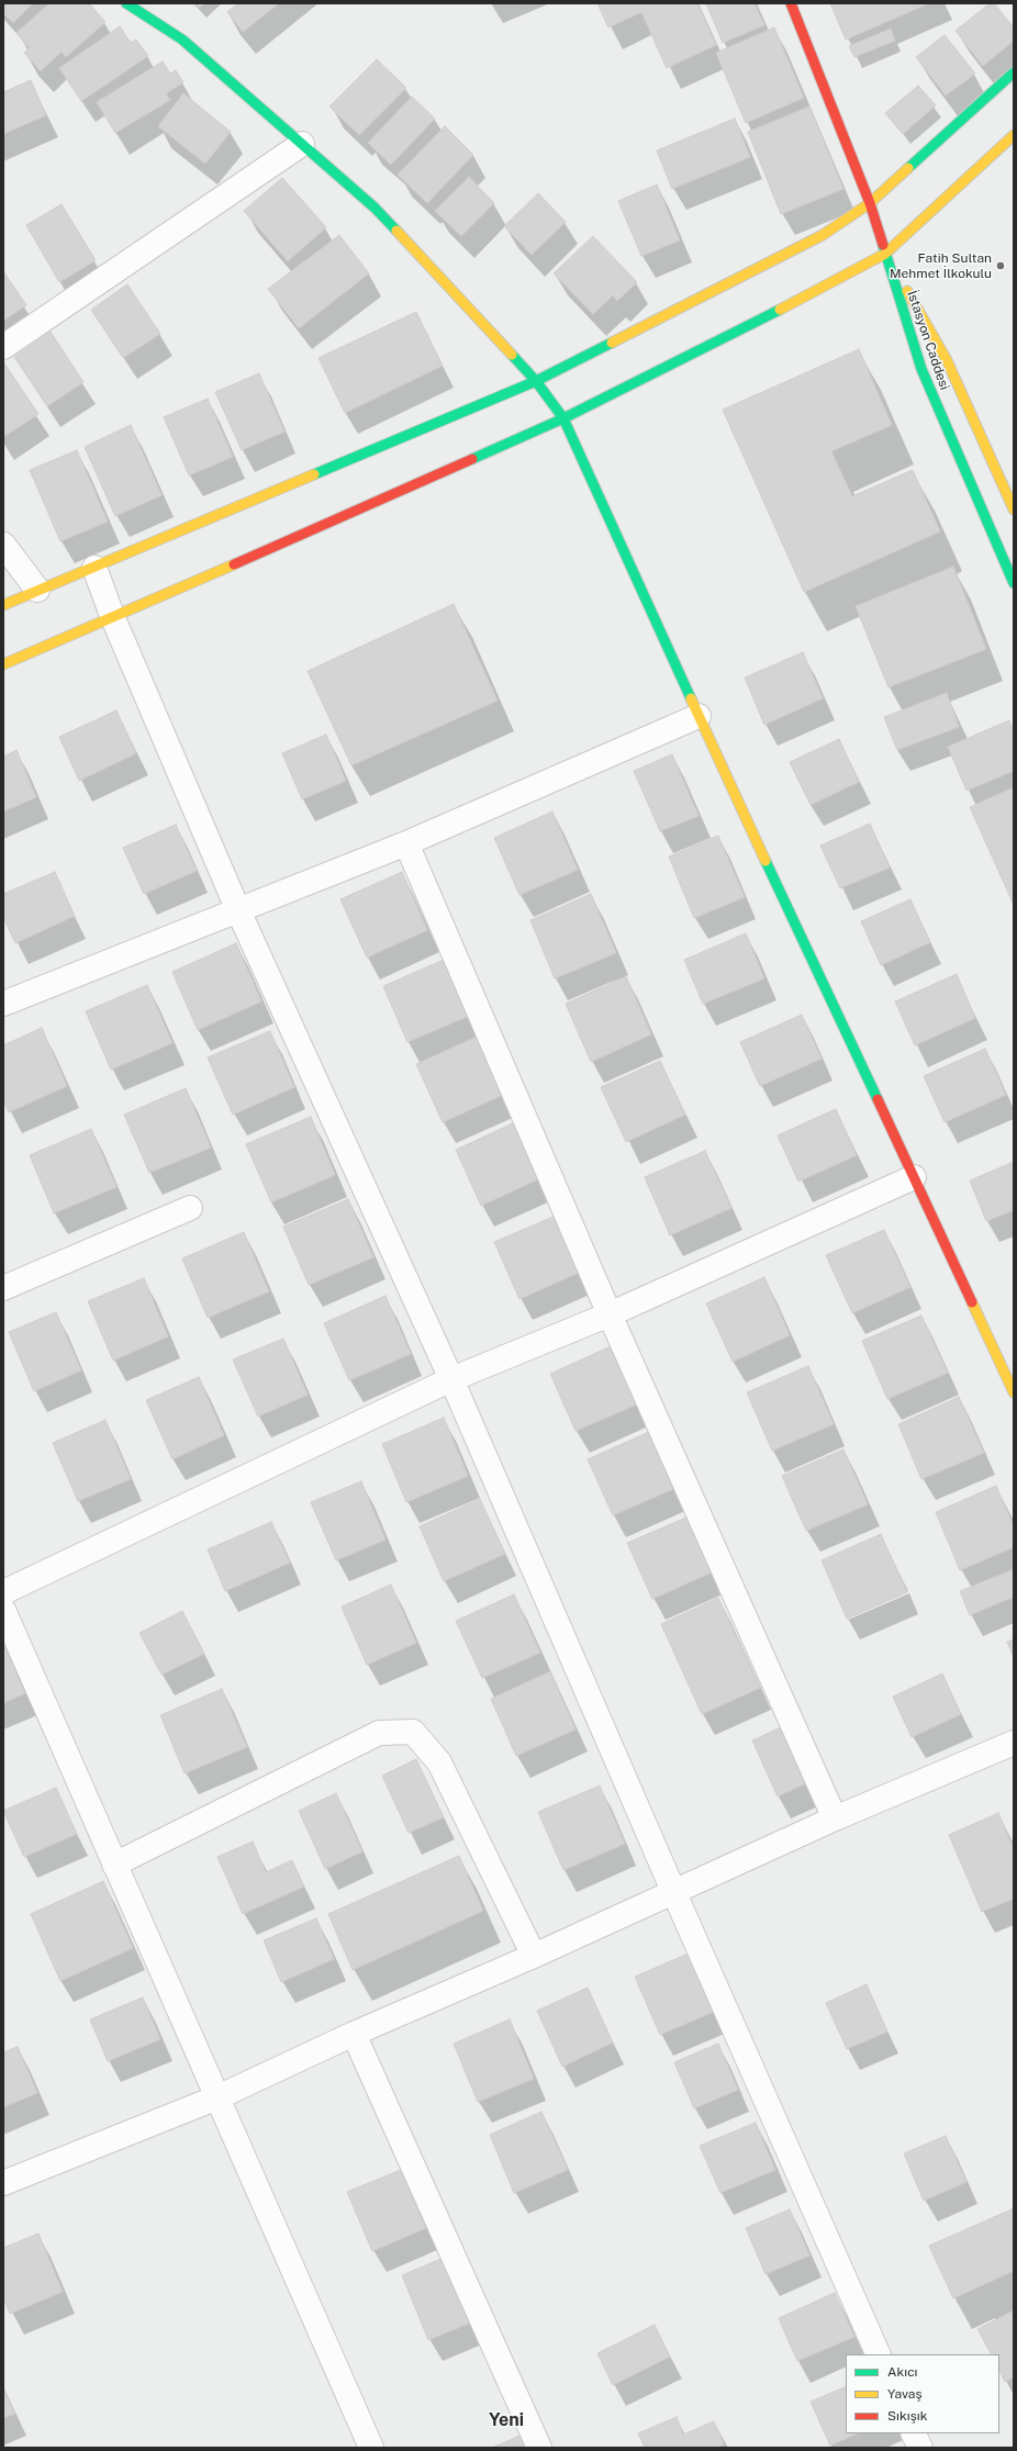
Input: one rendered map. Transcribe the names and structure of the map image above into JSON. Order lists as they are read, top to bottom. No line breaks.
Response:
{"streets":{"main road":["İstasyon Caddesi"]},"districts":["Yeni"],"places":["Fatih Sultan Mehmet İlkokulu"],"legend":["Akıcı","Yavaş","Sıkışık"]}
